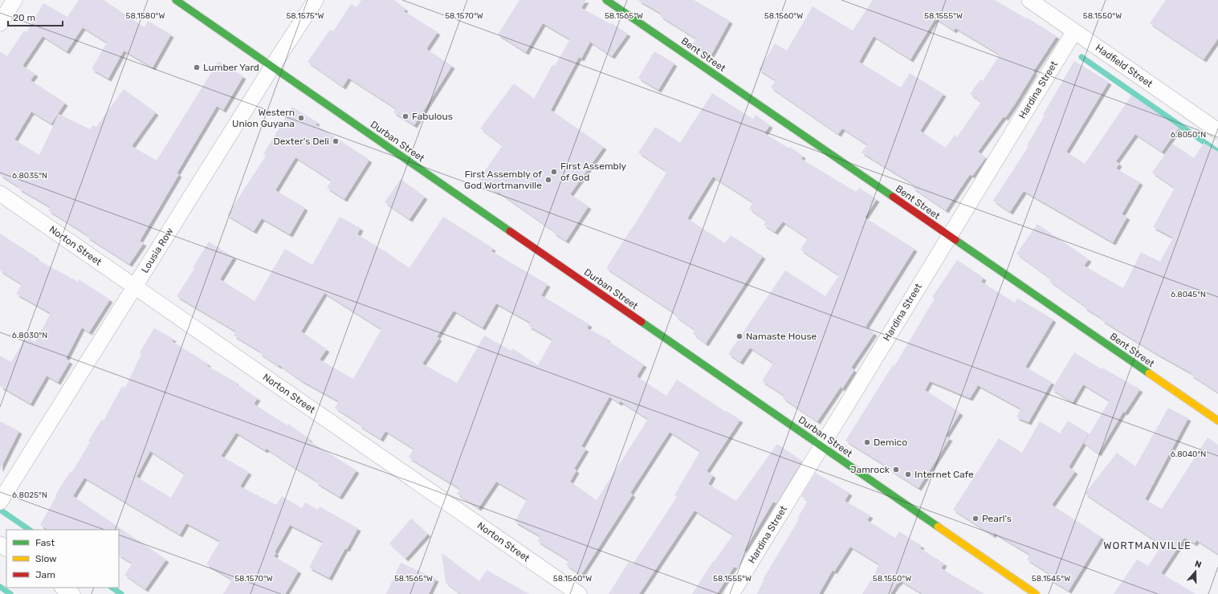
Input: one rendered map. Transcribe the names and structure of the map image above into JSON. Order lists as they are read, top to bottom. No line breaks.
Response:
{"streets":{"street":["Bent Street","Hadfield Street","Hardina Street","Durban Street","Norton Street","Lousia Row"]},"crossings":[["Bent Street","Hardina Street"],["Hadfield Street","Hardina Street"],["Hardina Street","Durban Street"],["Durban Street","Lousia Row"],["Norton Street","Lousia Row"]],"districts":["WORTMANVILLE"],"places":["Lumber Yard","Fabulous","Western Union Guyana","Dexter's Deli","First Assembly of God","First Assembly of God Wortmanville","Namaste House","Demico","Jamrock","Internet Cafe","Pearl's"],"legend":["Fast","Slow","Jam"],"scale_bar":"20 m","north":"top","coordinates":["58.1580°W","58.1575°W","58.1570°W","58.1565°W","58.1560°W","58.1555°W","58.1550°W","6.8050°N","6.8035°N","6.8045°N","6.8030°N","6.8040°N","6.8025°N","58.1545°W"]}
